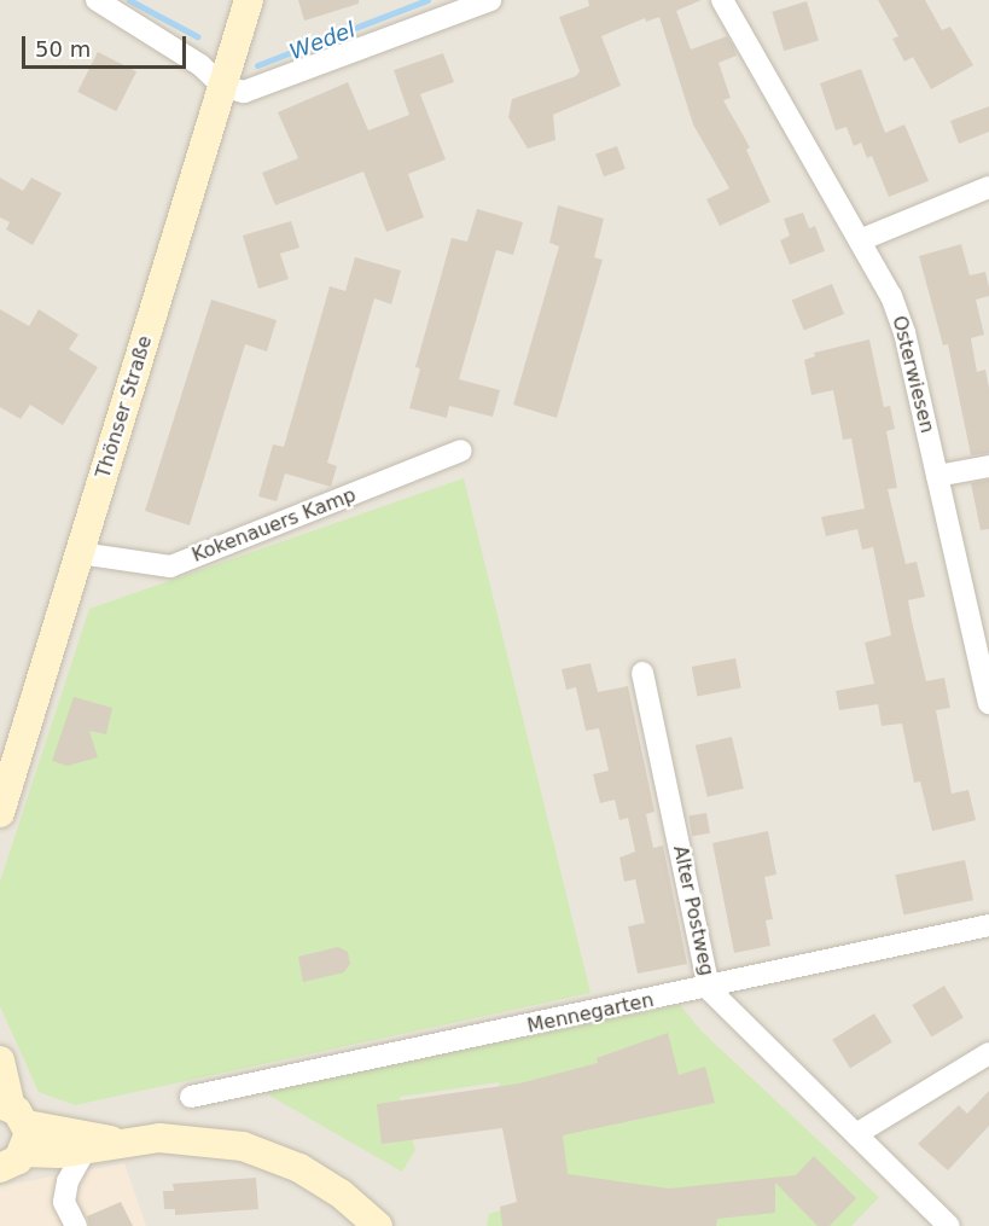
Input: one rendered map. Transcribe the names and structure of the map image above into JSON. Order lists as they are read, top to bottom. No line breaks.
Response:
{"streets":{"street":["Osterwiesen","Thönser Straße","Kokenauers Kamp","Alter Postweg","Mennegarten"]},"crossings":[["Thönser Straße","Kokenauers Kamp"],["Alter Postweg","Mennegarten"]],"water":["Wedel"],"scale_bar":"50 m"}
